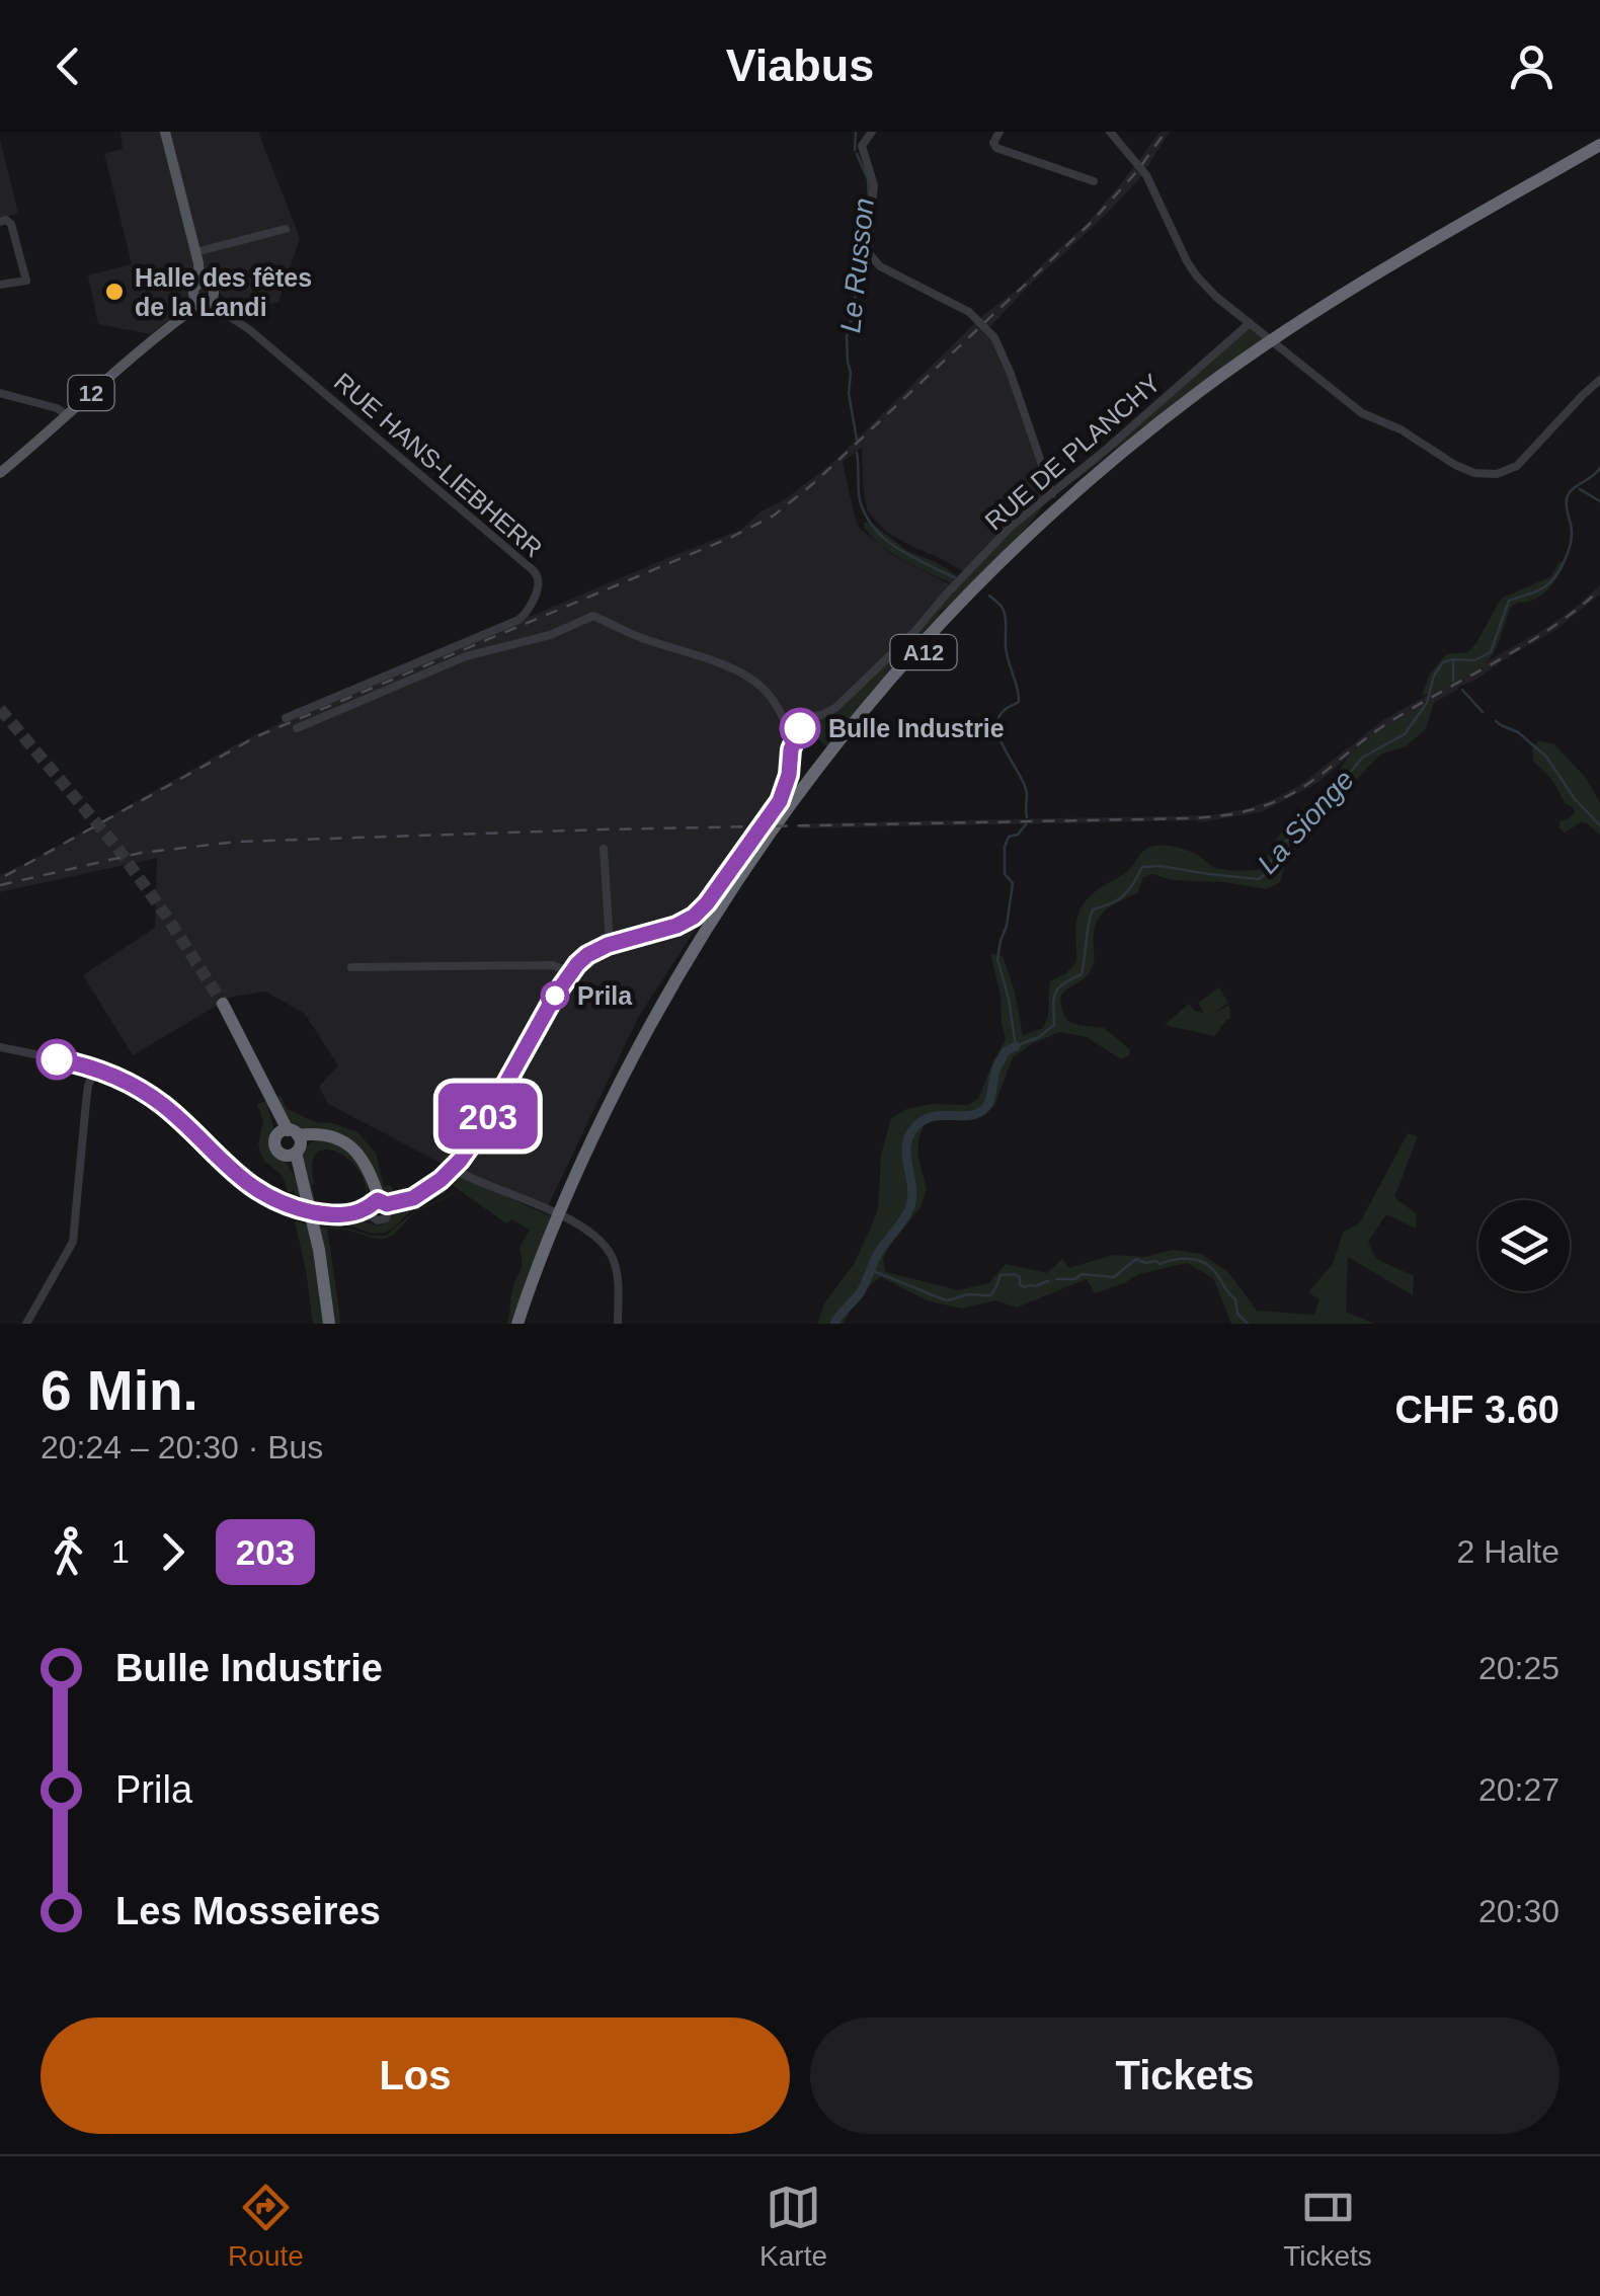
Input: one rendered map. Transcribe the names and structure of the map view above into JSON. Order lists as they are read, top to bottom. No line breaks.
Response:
{"streets":{"highway":["A12"],"main road":["12"],"street":["RUE DE PLANCHY","RUE HANS-LIEBHERR"]},"crossings":[["12","RUE HANS-LIEBHERR"]],"water":["Le Russon","La Sionge"],"places":["Halle des fêtes de la Landi","Bulle Industrie","Prila"],"lines":["bus line 203"],"page":{"header":"Viabus","on_map":"203","heading":["6 Min.","20:24 – 20:30 · Bus","CHF 3.60"],"legs":["1","203","2 Halte"],"list":[{"name":"Bulle Industrie","value":"20:25"},{"name":"Prila","value":"20:27"},{"name":"Les Mosseires","value":"20:30"}],"buttons":["Los","Tickets"],"tabs":["Route","Karte","Tickets"]}}
